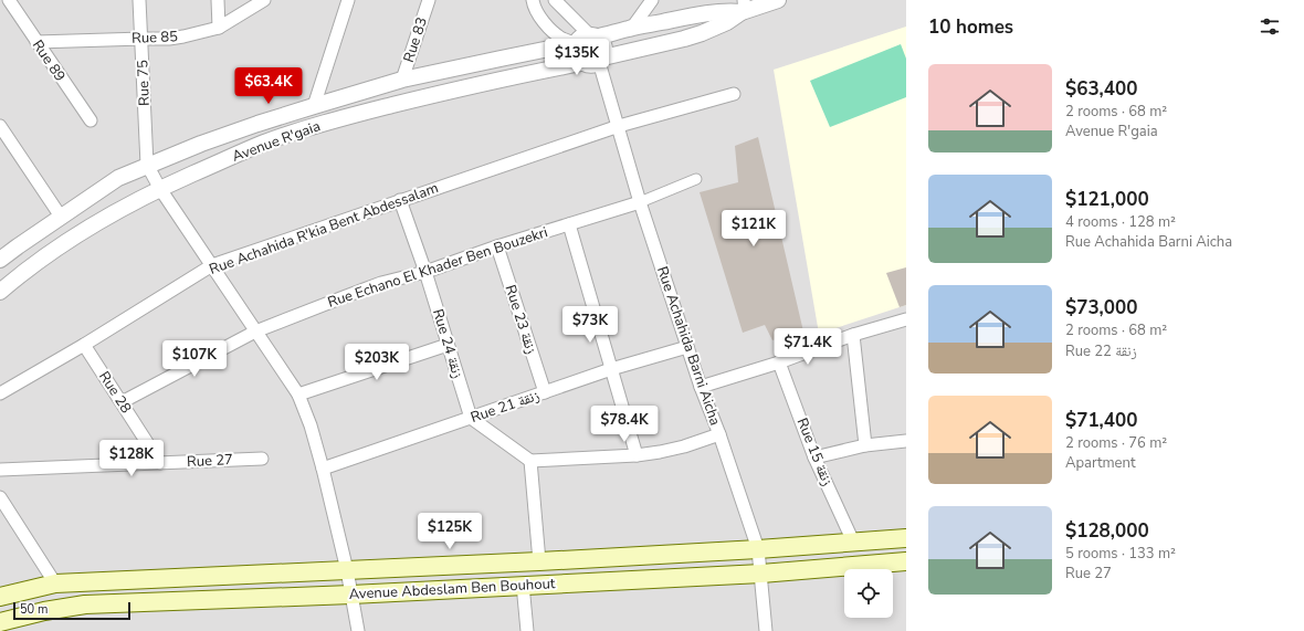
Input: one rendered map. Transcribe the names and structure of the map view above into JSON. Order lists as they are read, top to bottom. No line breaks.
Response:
{"streets":{"main road":["Avenue Abdeslam Ben Bouhout"],"street":["Rue 85","Rue 83","Rue 89","Rue 75","Avenue R'gaia","Rue Achahida R'kia Bent Abdessalam","Rue Echano El Khader Ben Bouzekri","Rue 23 زنقة","Rue 24 زنقة","Rue Achahida Barni Aicha","Rue 28","Rue 21 زنقة","Rue 15 زنقة","Rue 27"]},"crossings":[["Rue 85","Rue 89"],["Rue 85","Rue 75"],["Rue 83","Avenue R'gaia"],["Rue 75","Avenue R'gaia"],["Avenue R'gaia","Rue Achahida Barni Aicha"],["Rue Achahida R'kia Bent Abdessalam","Rue 24 زنقة"],["Rue Achahida R'kia Bent Abdessalam","Rue Achahida Barni Aicha"],["Rue Achahida R'kia Bent Abdessalam","Rue 28"],["Rue Echano El Khader Ben Bouzekri","Rue 23 زنقة"],["Rue Echano El Khader Ben Bouzekri","Rue 24 زنقة"],["Rue Echano El Khader Ben Bouzekri","Rue Achahida Barni Aicha"],["Rue Echano El Khader Ben Bouzekri","Rue 28"],["Rue 23 زنقة","Rue 21 زنقة"],["Rue 24 زنقة","Rue 21 زنقة"],["Rue Achahida Barni Aicha","Rue 21 زنقة"],["Rue Achahida Barni Aicha","Avenue Abdeslam Ben Bouhout"],["Rue 28","Rue 27"],["Rue 15 زنقة","Avenue Abdeslam Ben Bouhout"]],"scale_bar":"50 m","page":{"heading":"10 homes","price":["$135K","$63.4K","$121K","$73K","$71.4K","$107K","$203K","$78.4K","$128K","$125K"],"list":[{"name":"$63,400","note":"2 rooms · 68 m² · Avenue R'gaia"},{"name":"$121,000","note":"4 rooms · 128 m² · Rue Achahida Barni Aicha"},{"name":"$73,000","note":"2 rooms · 68 m² · Rue 22 زنقة"},{"name":"$71,400","note":"2 rooms · 76 m² · Apartment"},{"name":"$128,000","note":"5 rooms · 133 m² · Rue 27"}],"scale":"50 m"}}
